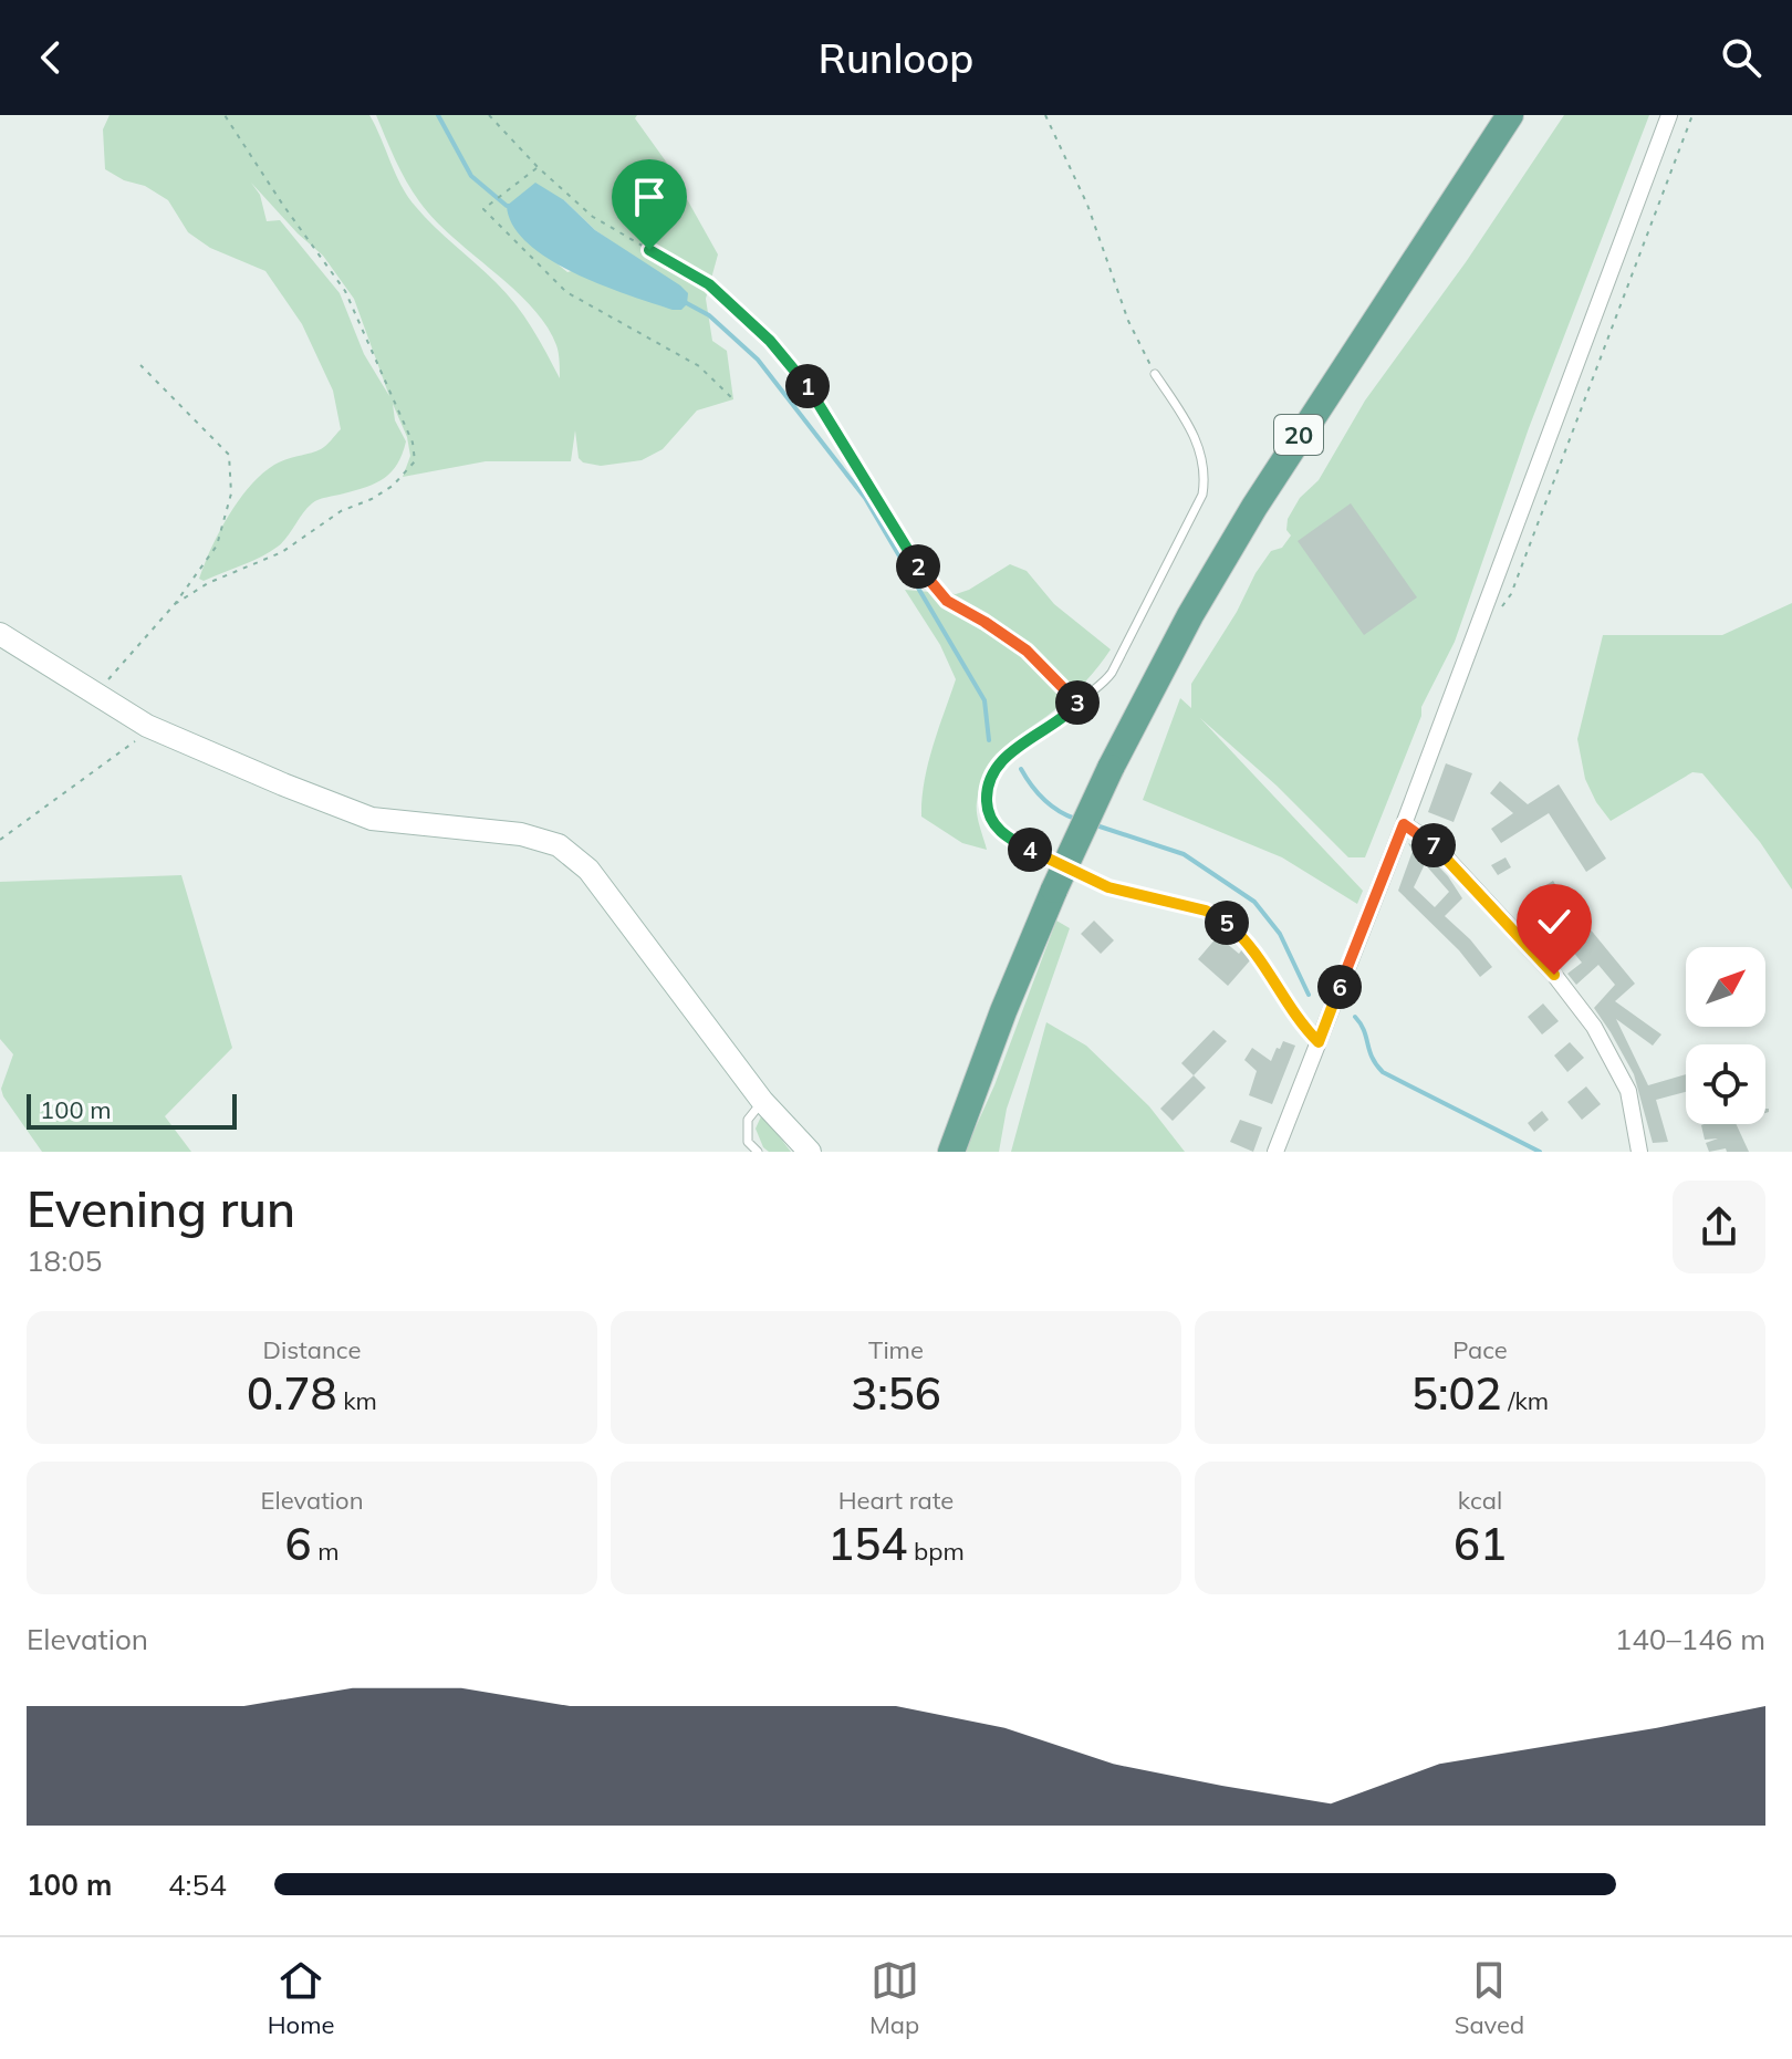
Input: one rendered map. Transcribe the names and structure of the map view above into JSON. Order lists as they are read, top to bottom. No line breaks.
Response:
{"streets":{"main road":["20"]},"scale_bar":"100 m","north":"top right","page":{"header":"Runloop","pins":["1","2","3","7","4","5","6"],"scale":"100 m","heading":["Evening run","18:05"],"stats":[["Distance","0.78 km"],["Time","3:56"],["Pace","5:02 /km"],["Elevation","6 m"],["Heart rate","154 bpm"],["kcal","61"]],"chart":["Elevation","140–146 m"],"list":[{"name":"100 m","note":"4:54"}],"tabs":["Home","Map","Saved"]}}
